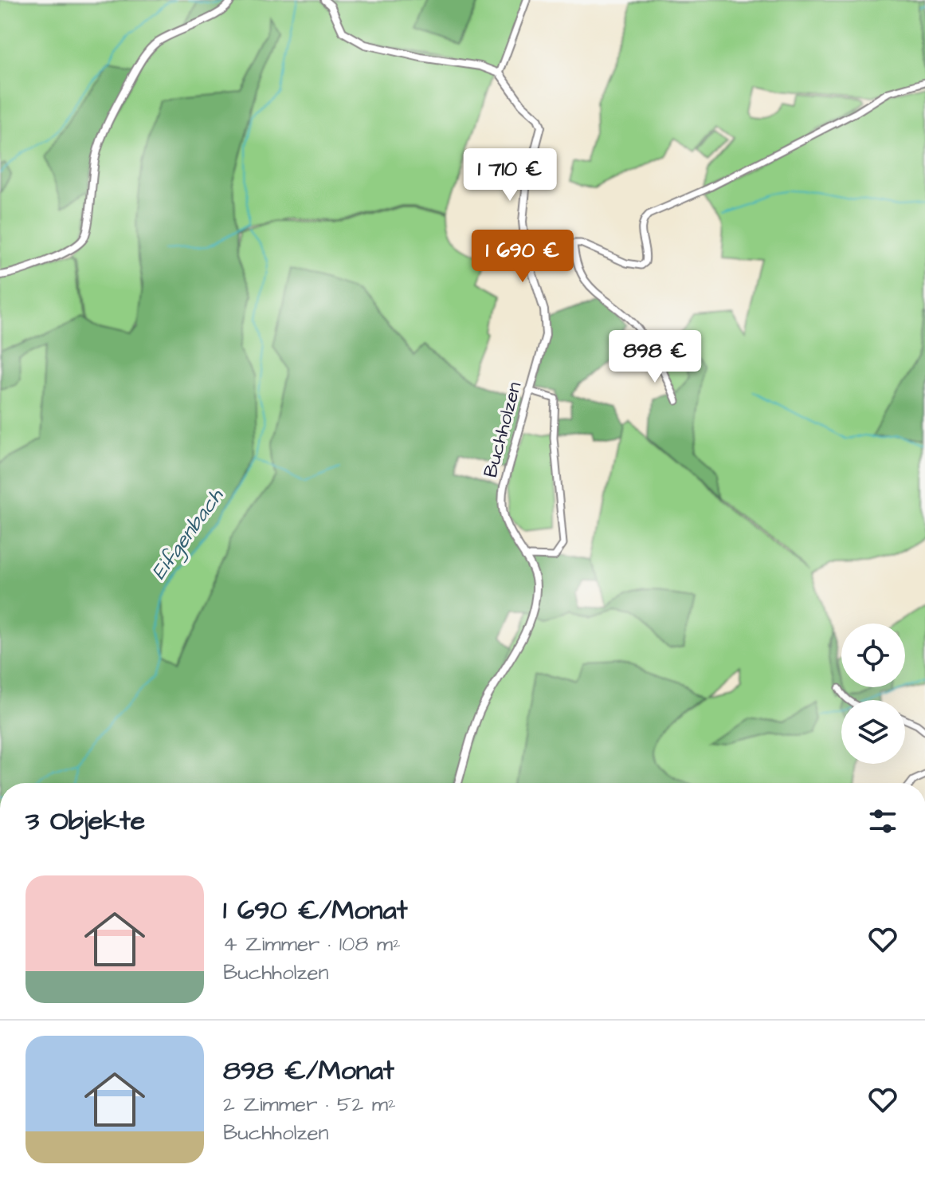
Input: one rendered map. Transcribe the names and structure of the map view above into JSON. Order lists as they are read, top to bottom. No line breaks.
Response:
{"streets":{"street":["Buchholzen"]},"water":["Eifgenbach"],"page":{"price":["1 710 €","1 690 €","898 €"],"heading":"3 Objekte","list":[{"name":"1 690 €/Monat","note":"4 Zimmer · 108 m² · Buchholzen"},{"name":"898 €/Monat","note":"2 Zimmer · 52 m² · Buchholzen"}]}}
